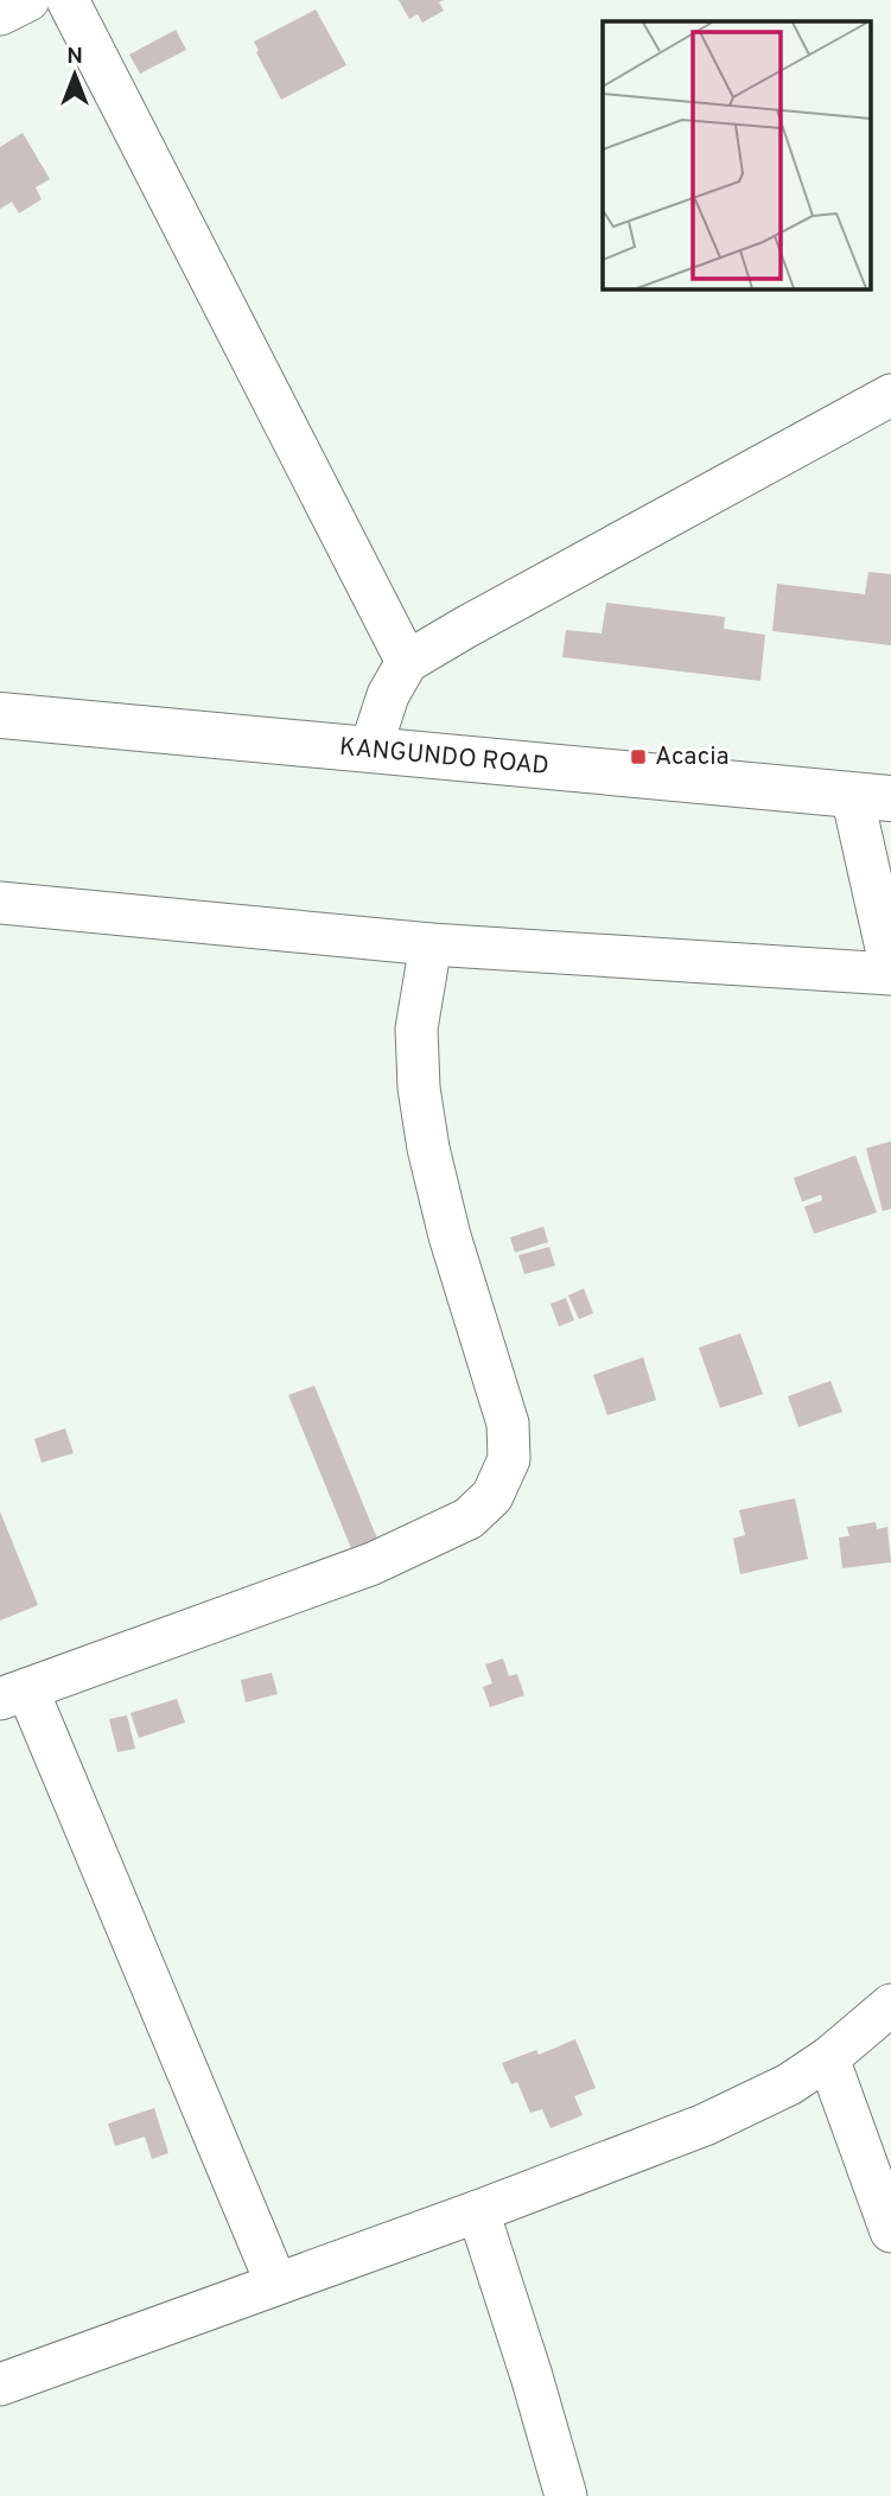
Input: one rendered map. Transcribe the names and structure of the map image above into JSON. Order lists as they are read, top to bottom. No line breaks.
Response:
{"streets":{"highway":["KANGUNDO ROAD"]},"places":{"transit":["Acacia"]},"north":"top"}
